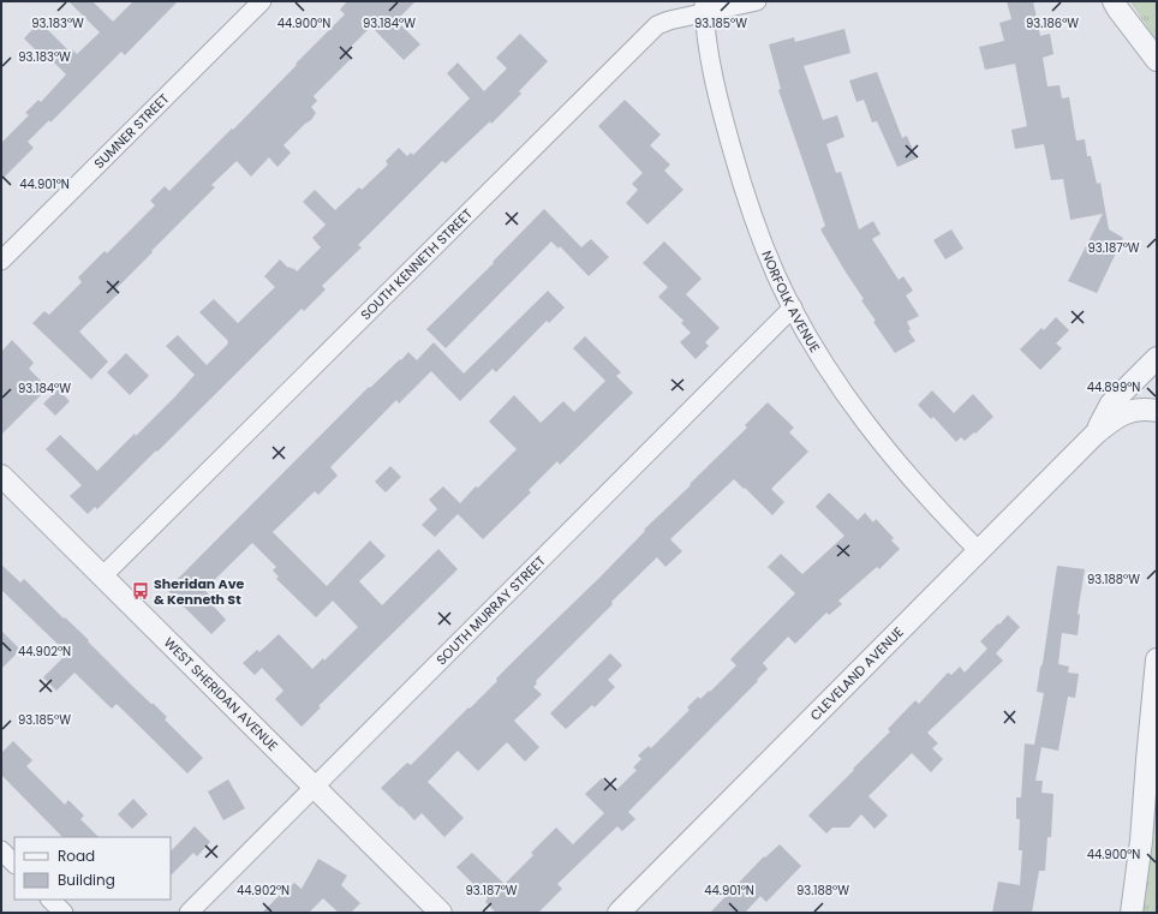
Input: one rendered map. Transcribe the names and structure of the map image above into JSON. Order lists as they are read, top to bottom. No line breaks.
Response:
{"streets":{"street":["SUMNER STREET","SOUTH KENNETH STREET","NORFOLK AVENUE","SOUTH MURRAY STREET","CLEVELAND AVENUE","WEST SHERIDAN AVENUE"]},"crossings":[["SOUTH KENNETH STREET","NORFOLK AVENUE"],["SOUTH KENNETH STREET","WEST SHERIDAN AVENUE"],["NORFOLK AVENUE","SOUTH MURRAY STREET"],["NORFOLK AVENUE","CLEVELAND AVENUE"],["SOUTH MURRAY STREET","WEST SHERIDAN AVENUE"]],"places":{"bus stop":["Sheridan Ave & Kenneth St"]},"legend":["Road","Building"],"coordinates":["93.183°W","44.900°N","93.184°W","93.185°W","93.186°W","44.901°N","93.187°W","44.899°N","93.188°W","44.902°N"]}
